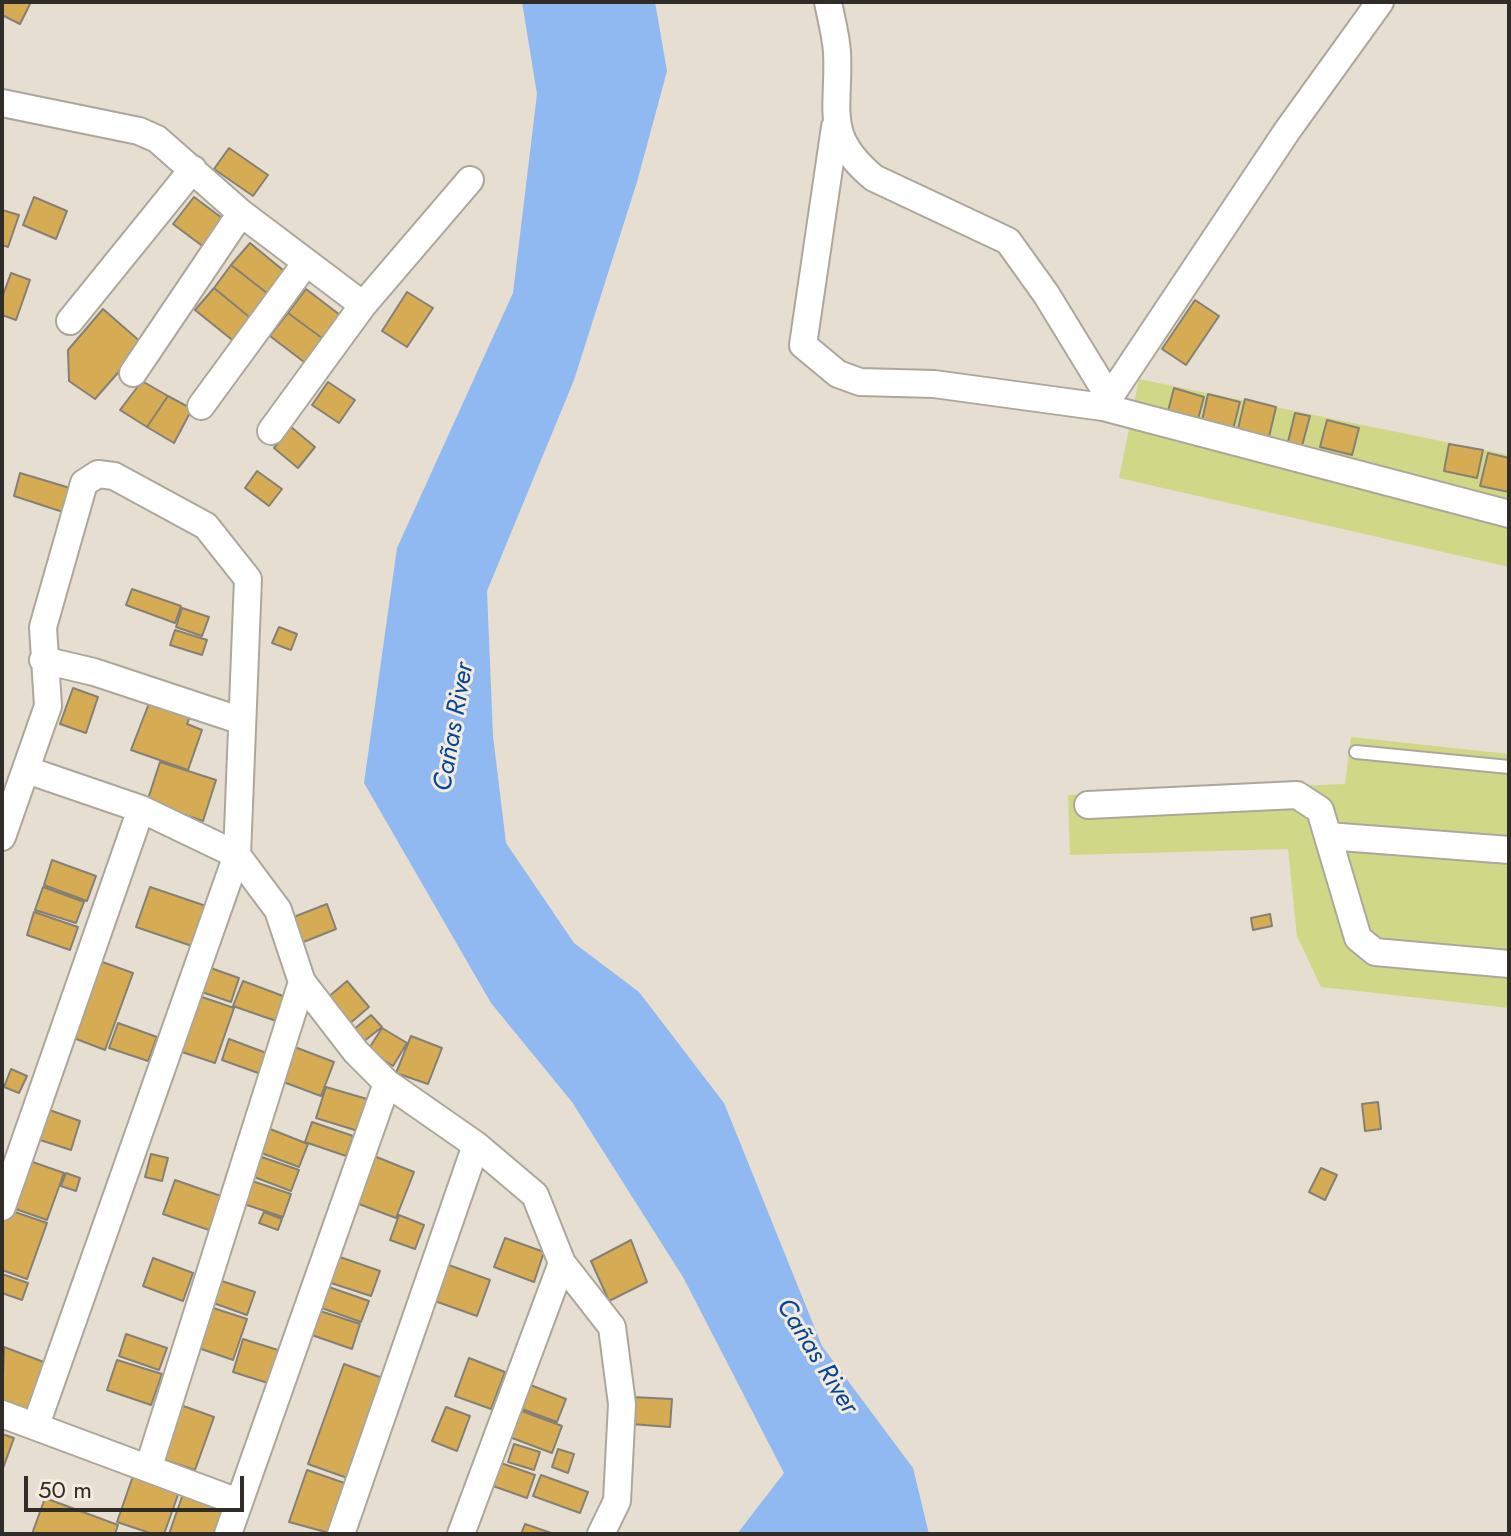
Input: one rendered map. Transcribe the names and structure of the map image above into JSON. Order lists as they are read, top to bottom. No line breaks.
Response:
{"water":["Cañas River"],"scale_bar":"50 m"}
